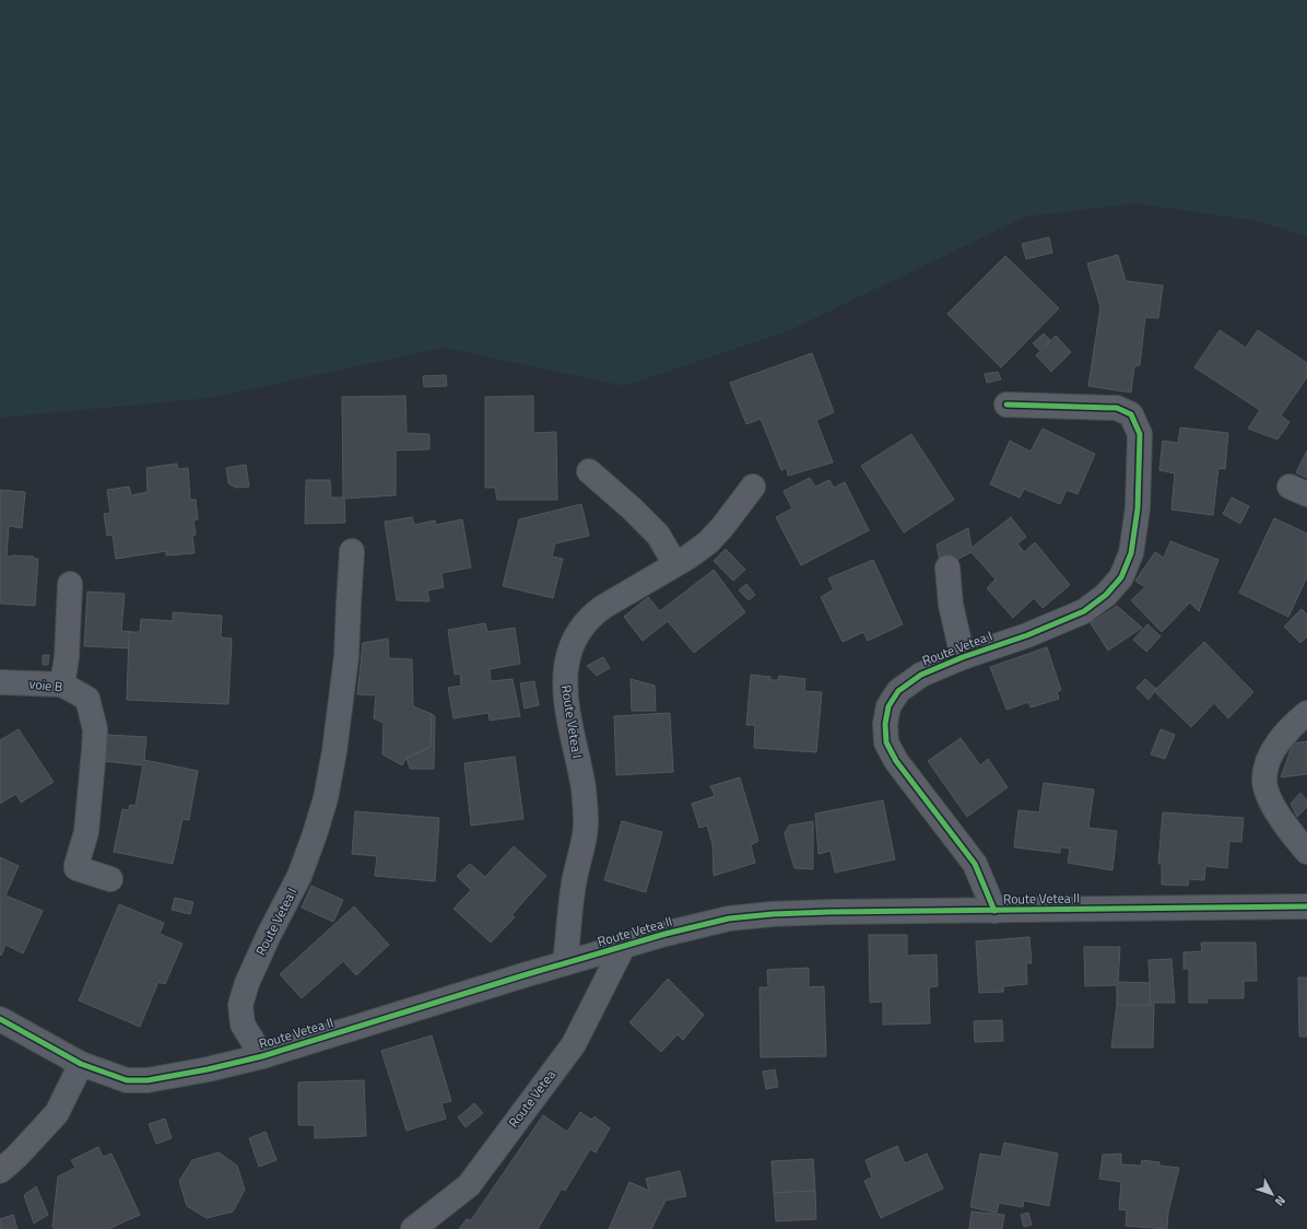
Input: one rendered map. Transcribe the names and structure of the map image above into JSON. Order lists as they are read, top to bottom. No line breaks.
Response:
{"streets":{"street":["Route Vetea I","voie B","Route Vetea II","Route Vetea"]},"crossings":[["Route Vetea I","Route Vetea II"],["Route Vetea II","Route Vetea"]],"north":"bottom right"}
